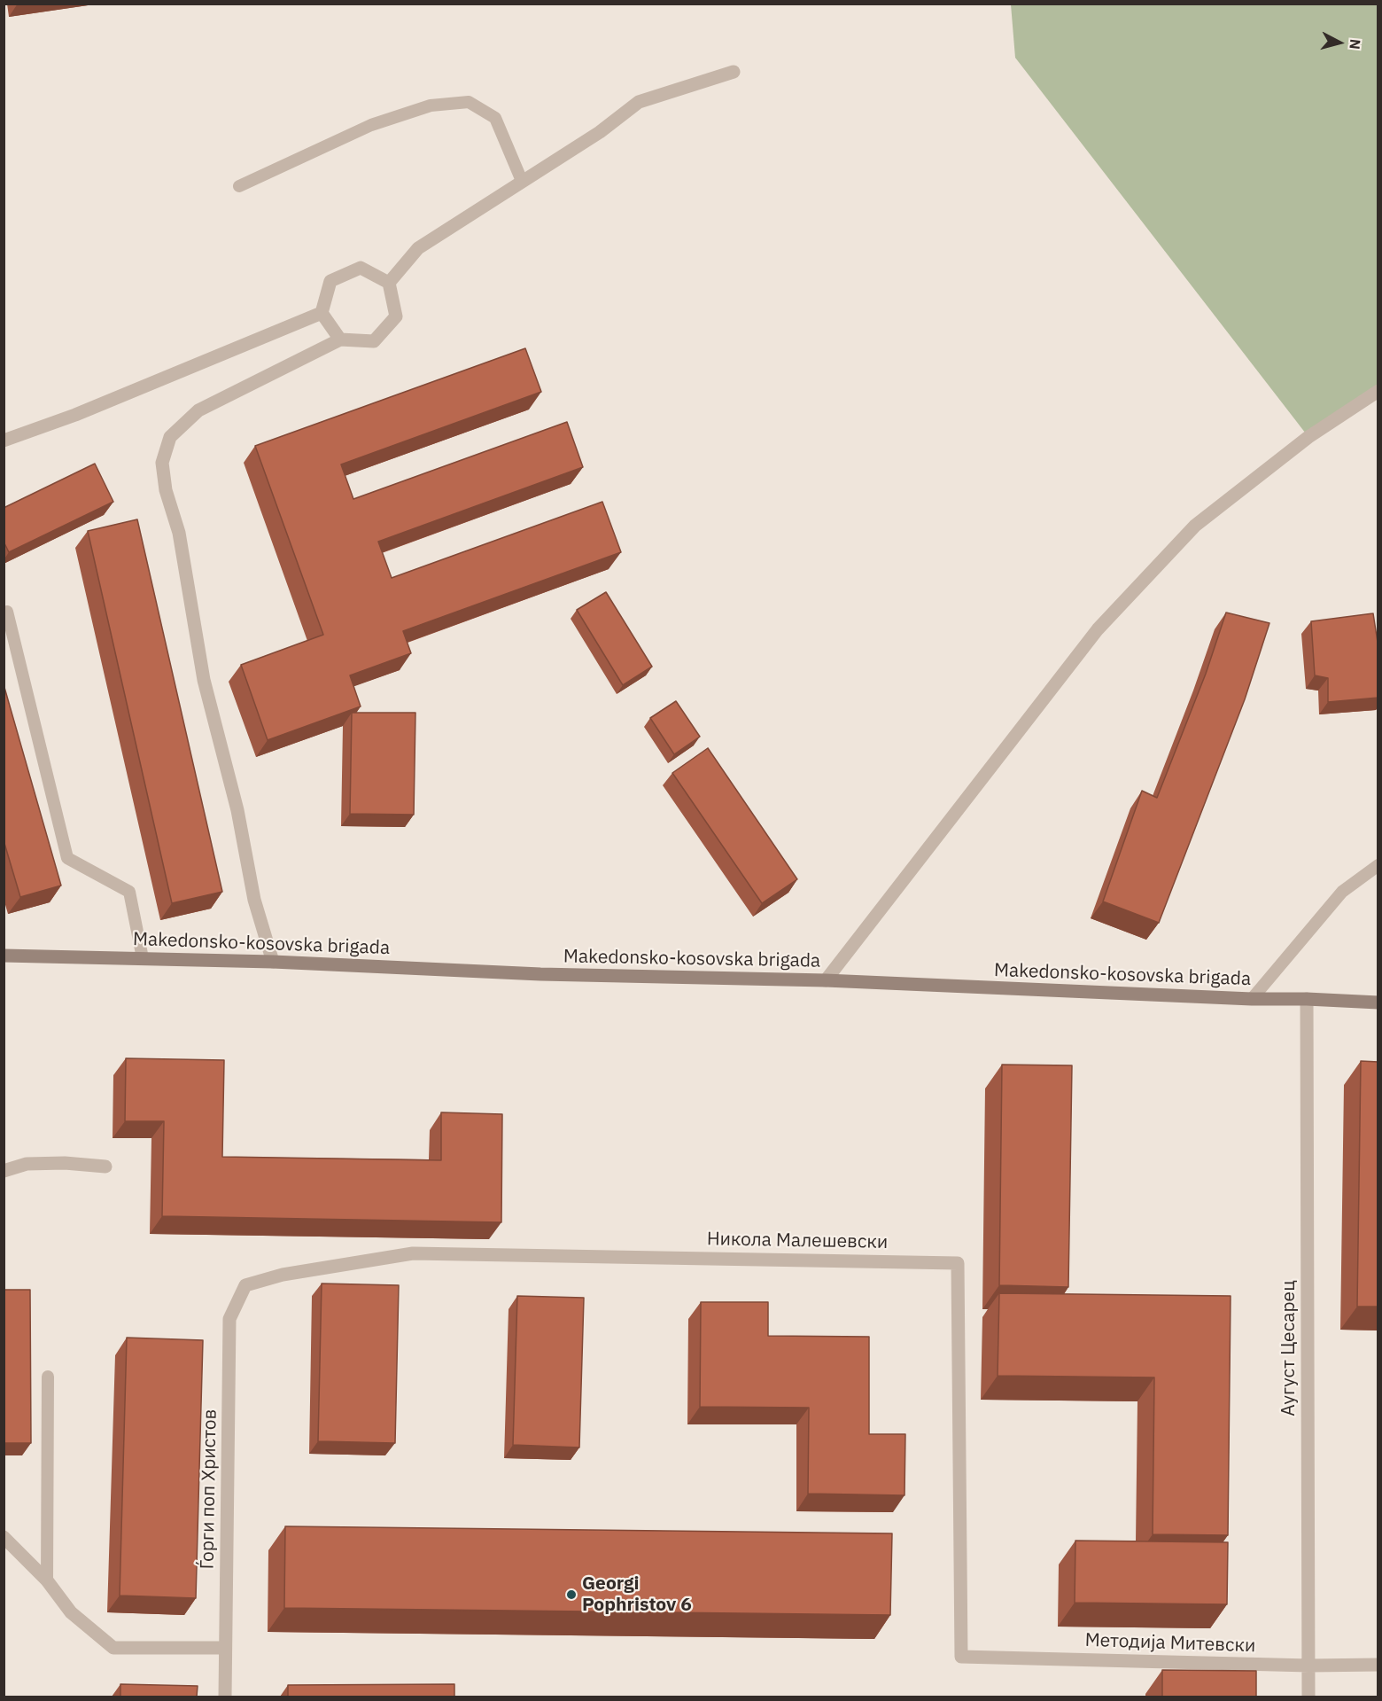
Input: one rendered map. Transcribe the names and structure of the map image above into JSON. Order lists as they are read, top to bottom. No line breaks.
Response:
{"streets":{"street":["Makedonsko-kosovska brigada","Никола Малешевски","Аугуст Цесарец","Ѓорги поп Христов","Методија Митевски"]},"crossings":[["Makedonsko-kosovska brigada","Аугуст Цесарец"],["Никола Малешевски","Ѓорги поп Христов"],["Никола Малешевски","Методија Митевски"],["Аугуст Цесарец","Методија Митевски"]],"places":["Georgi Pophristov 6"],"north":"right"}
